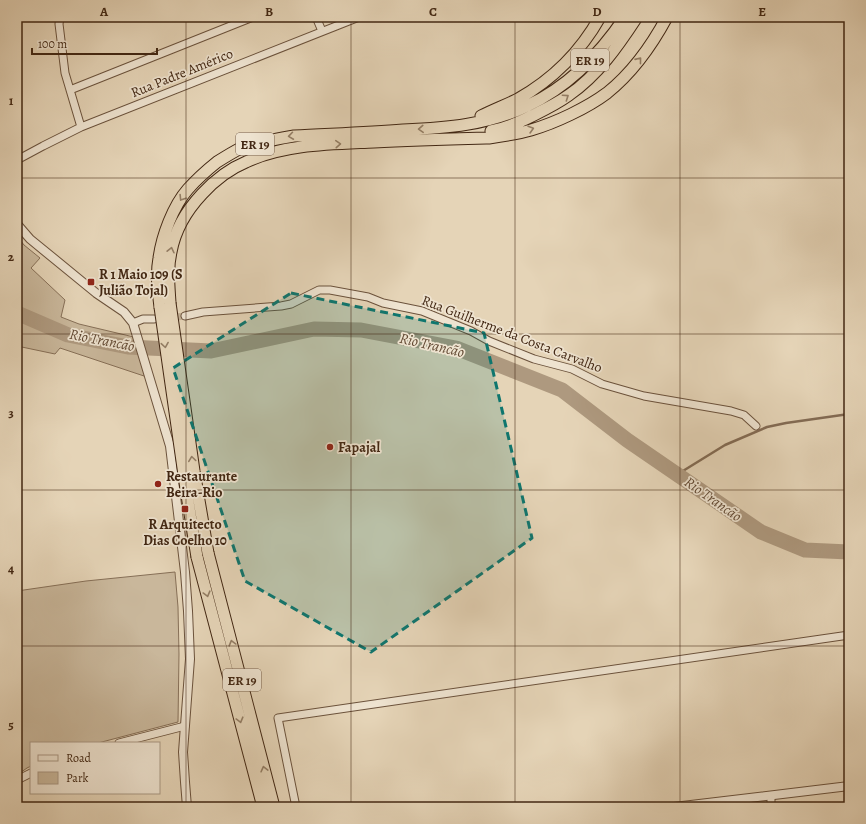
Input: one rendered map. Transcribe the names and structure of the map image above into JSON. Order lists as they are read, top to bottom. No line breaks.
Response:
{"streets":{"highway":["ER 19"],"street":["Rua Padre Américo","Rua Guilherme da Costa Carvalho"]},"water":["Rio Trancão"],"places":{"transit":["R 1 Maio 109 (S Julião Tojal)","R Arquitecto Dias Coelho 10"],"other":["Fapajal","Restaurante Beira-Rio"]},"legend":["Road","Park"],"scale_bar":"100 m","grid":{"columns":["A","B","C","D","E"],"rows":["1","2","3","4","5"]}}
